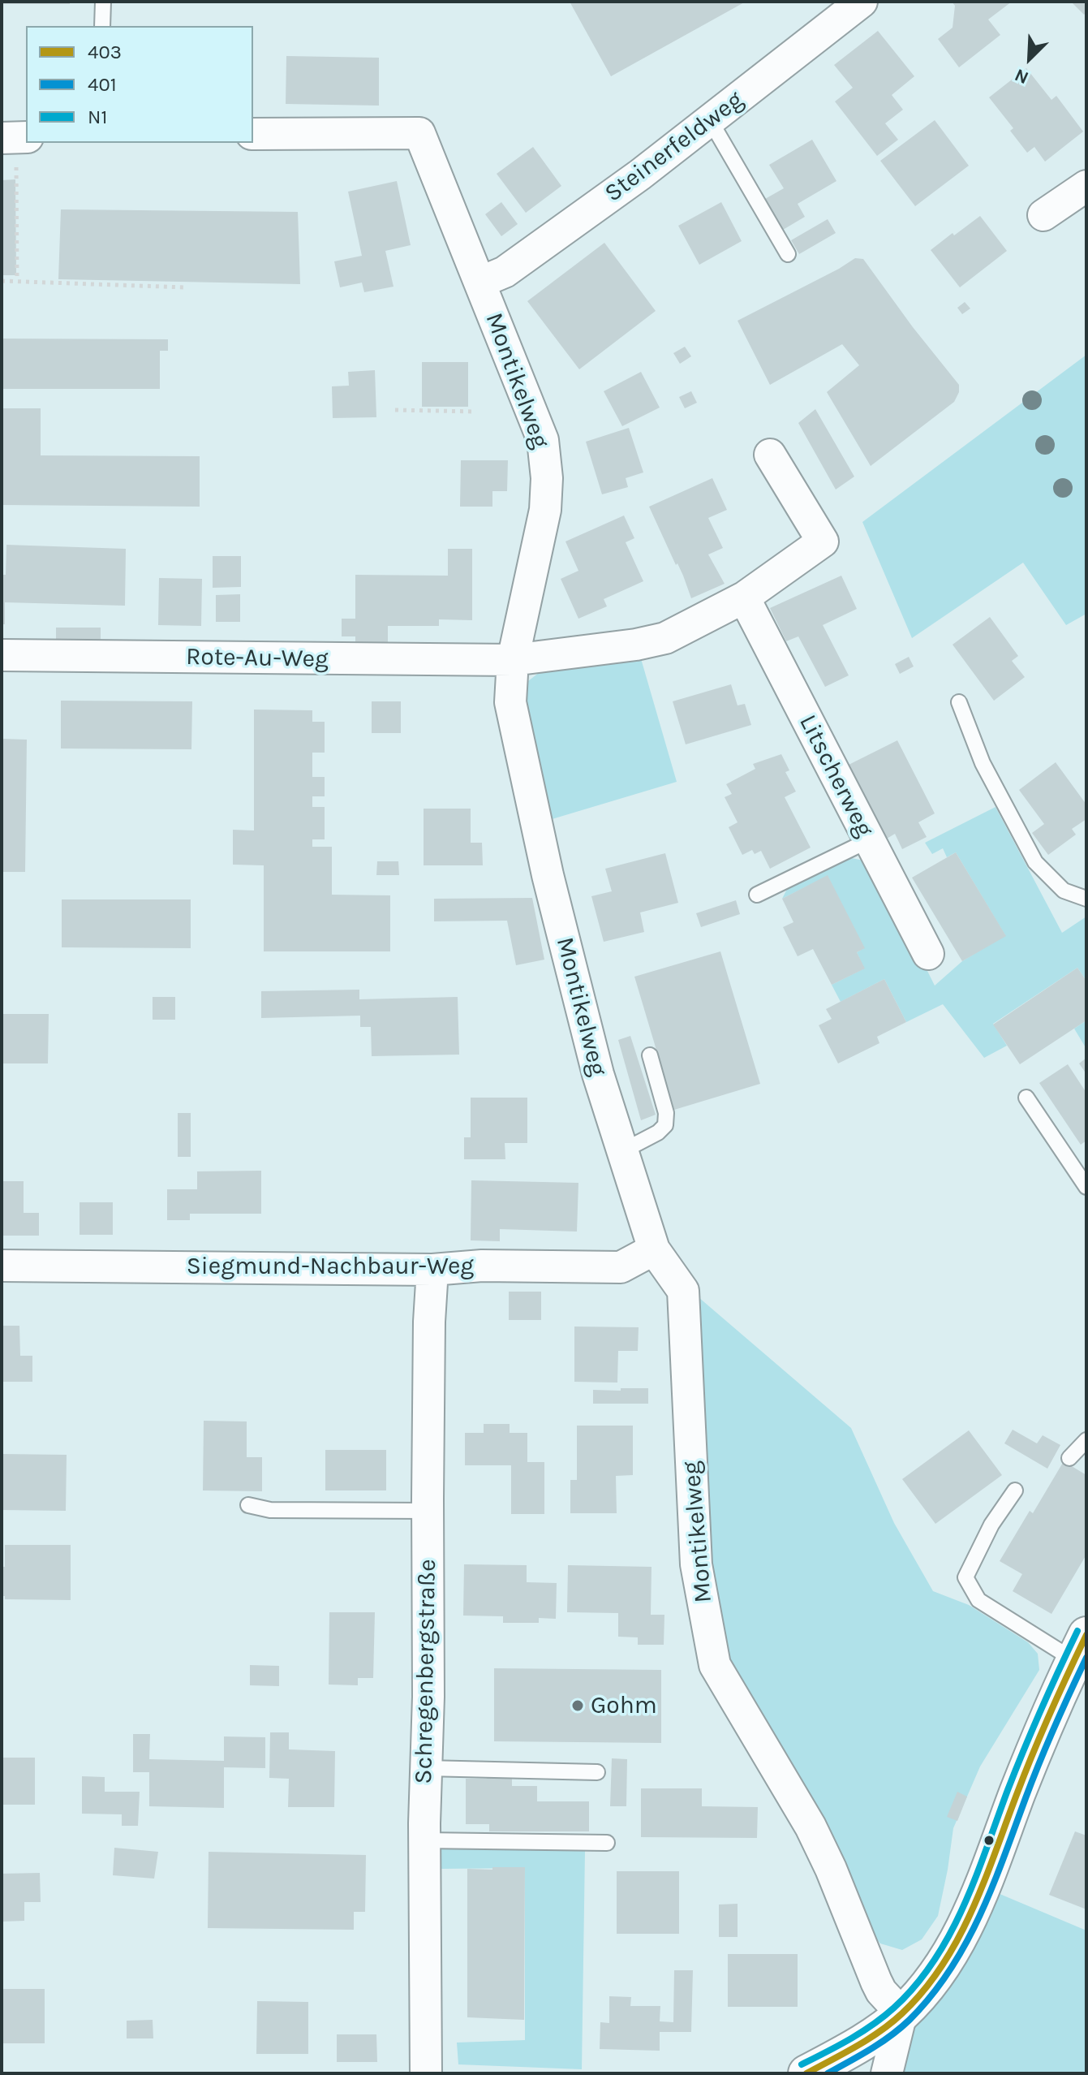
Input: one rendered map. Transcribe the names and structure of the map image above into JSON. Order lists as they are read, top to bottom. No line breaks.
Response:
{"streets":{"street":["Steinerfeldweg","Montikelweg","Rote-Au-Weg","Litscherweg","Siegmund-Nachbaur-Weg","Schregenbergstraße"]},"crossings":[["Steinerfeldweg","Montikelweg"],["Montikelweg","Rote-Au-Weg"],["Montikelweg","Siegmund-Nachbaur-Weg"],["Siegmund-Nachbaur-Weg","Schregenbergstraße"]],"places":["Gohm"],"lines":["transit line N1","transit line 403","transit line 401"],"legend":["403","401","N1"],"north":"bottom left"}
